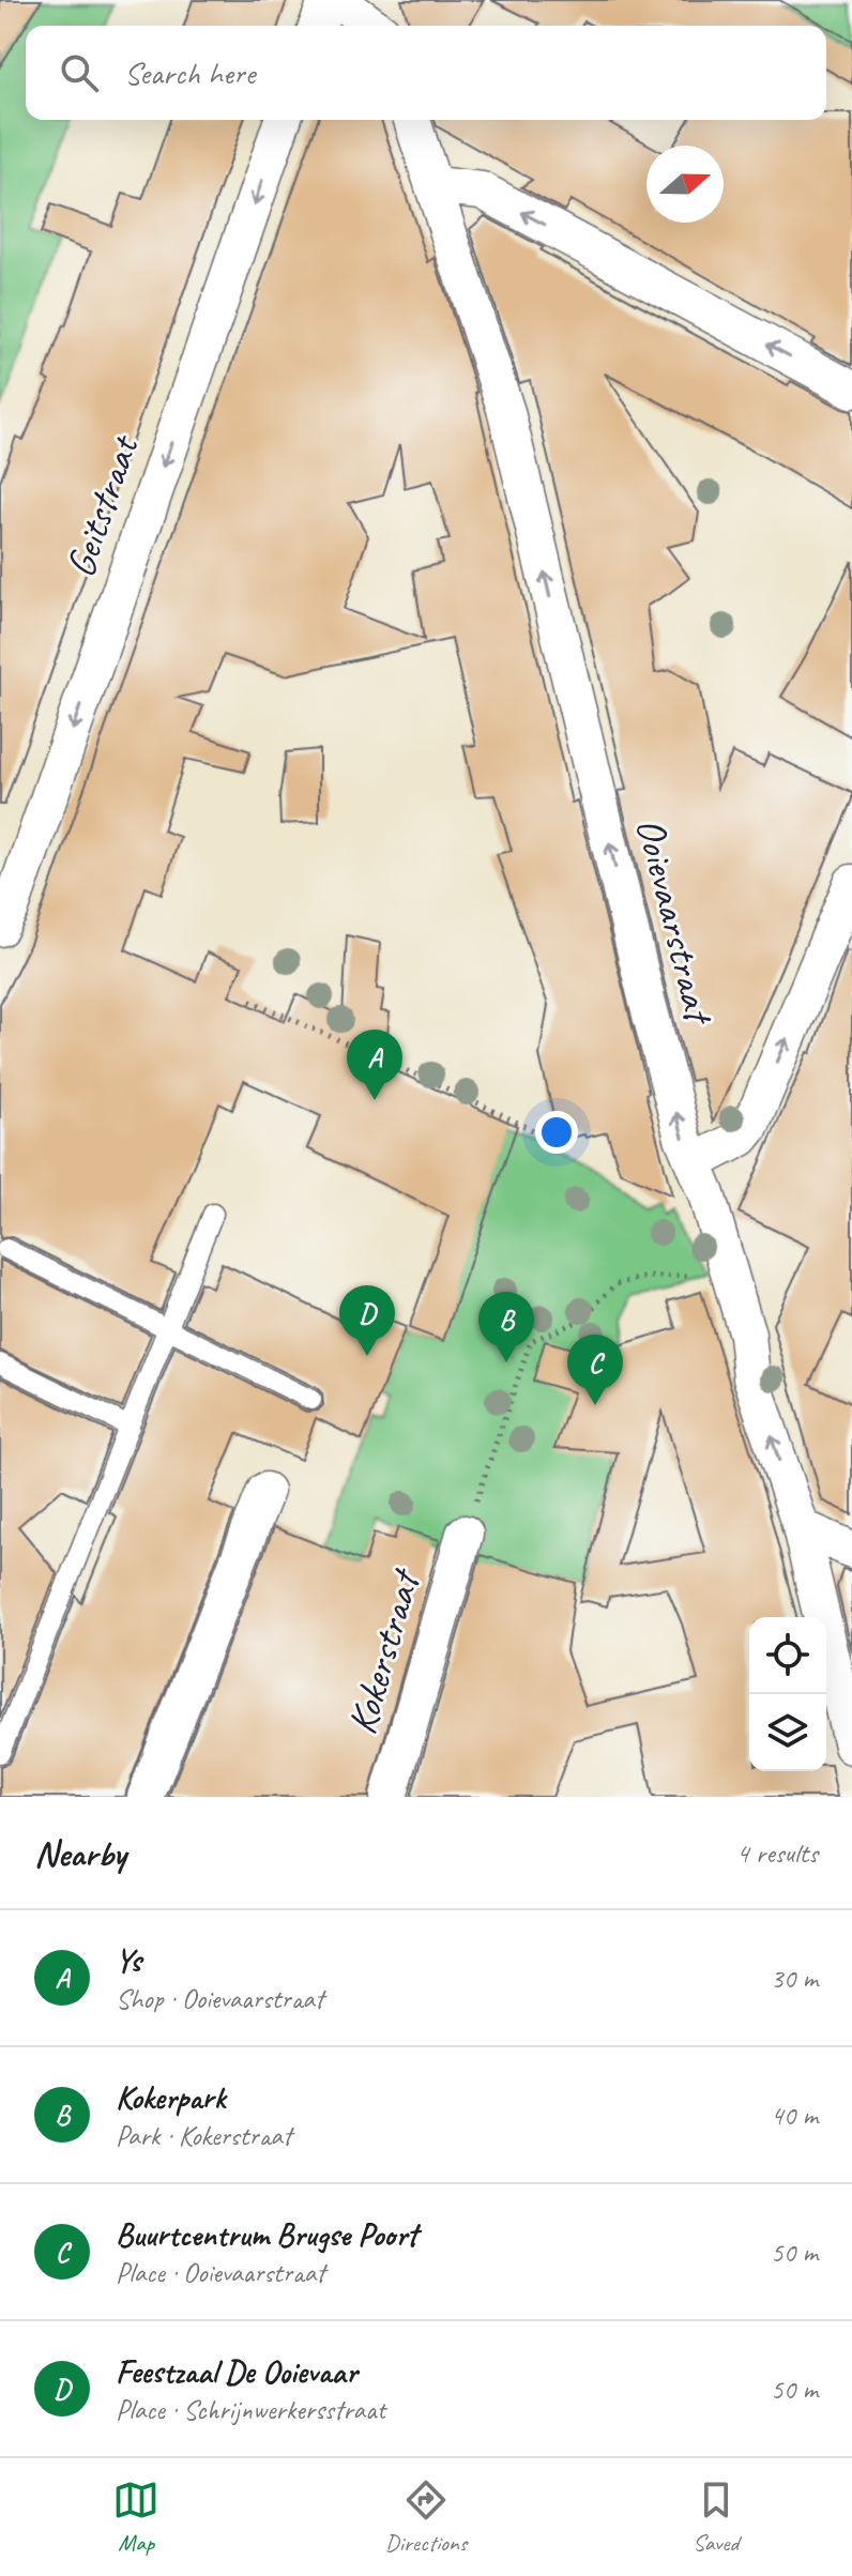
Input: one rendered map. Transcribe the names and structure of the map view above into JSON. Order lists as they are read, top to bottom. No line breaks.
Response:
{"streets":{"street":["Geitstraat","Ooievaarstraat","Kokerstraat"]},"one_way":["Geitstraat","Ooievaarstraat"],"north":"right","page":{"search":"Search here","pins":["A","D","B","C"],"heading":["Nearby","4 results"],"list":[{"mark":"A","name":"Ys","note":"Shop · Ooievaarstraat","value":"30 m"},{"mark":"B","name":"Kokerpark","note":"Park · Kokerstraat","value":"40 m"},{"mark":"C","name":"Buurtcentrum Brugse Poort","note":"Place · Ooievaarstraat","value":"50 m"},{"mark":"D","name":"Feestzaal De Ooievaar","note":"Place · Schrijnwerkersstraat","value":"50 m"}],"nav":["Map","Directions","Saved"]}}
